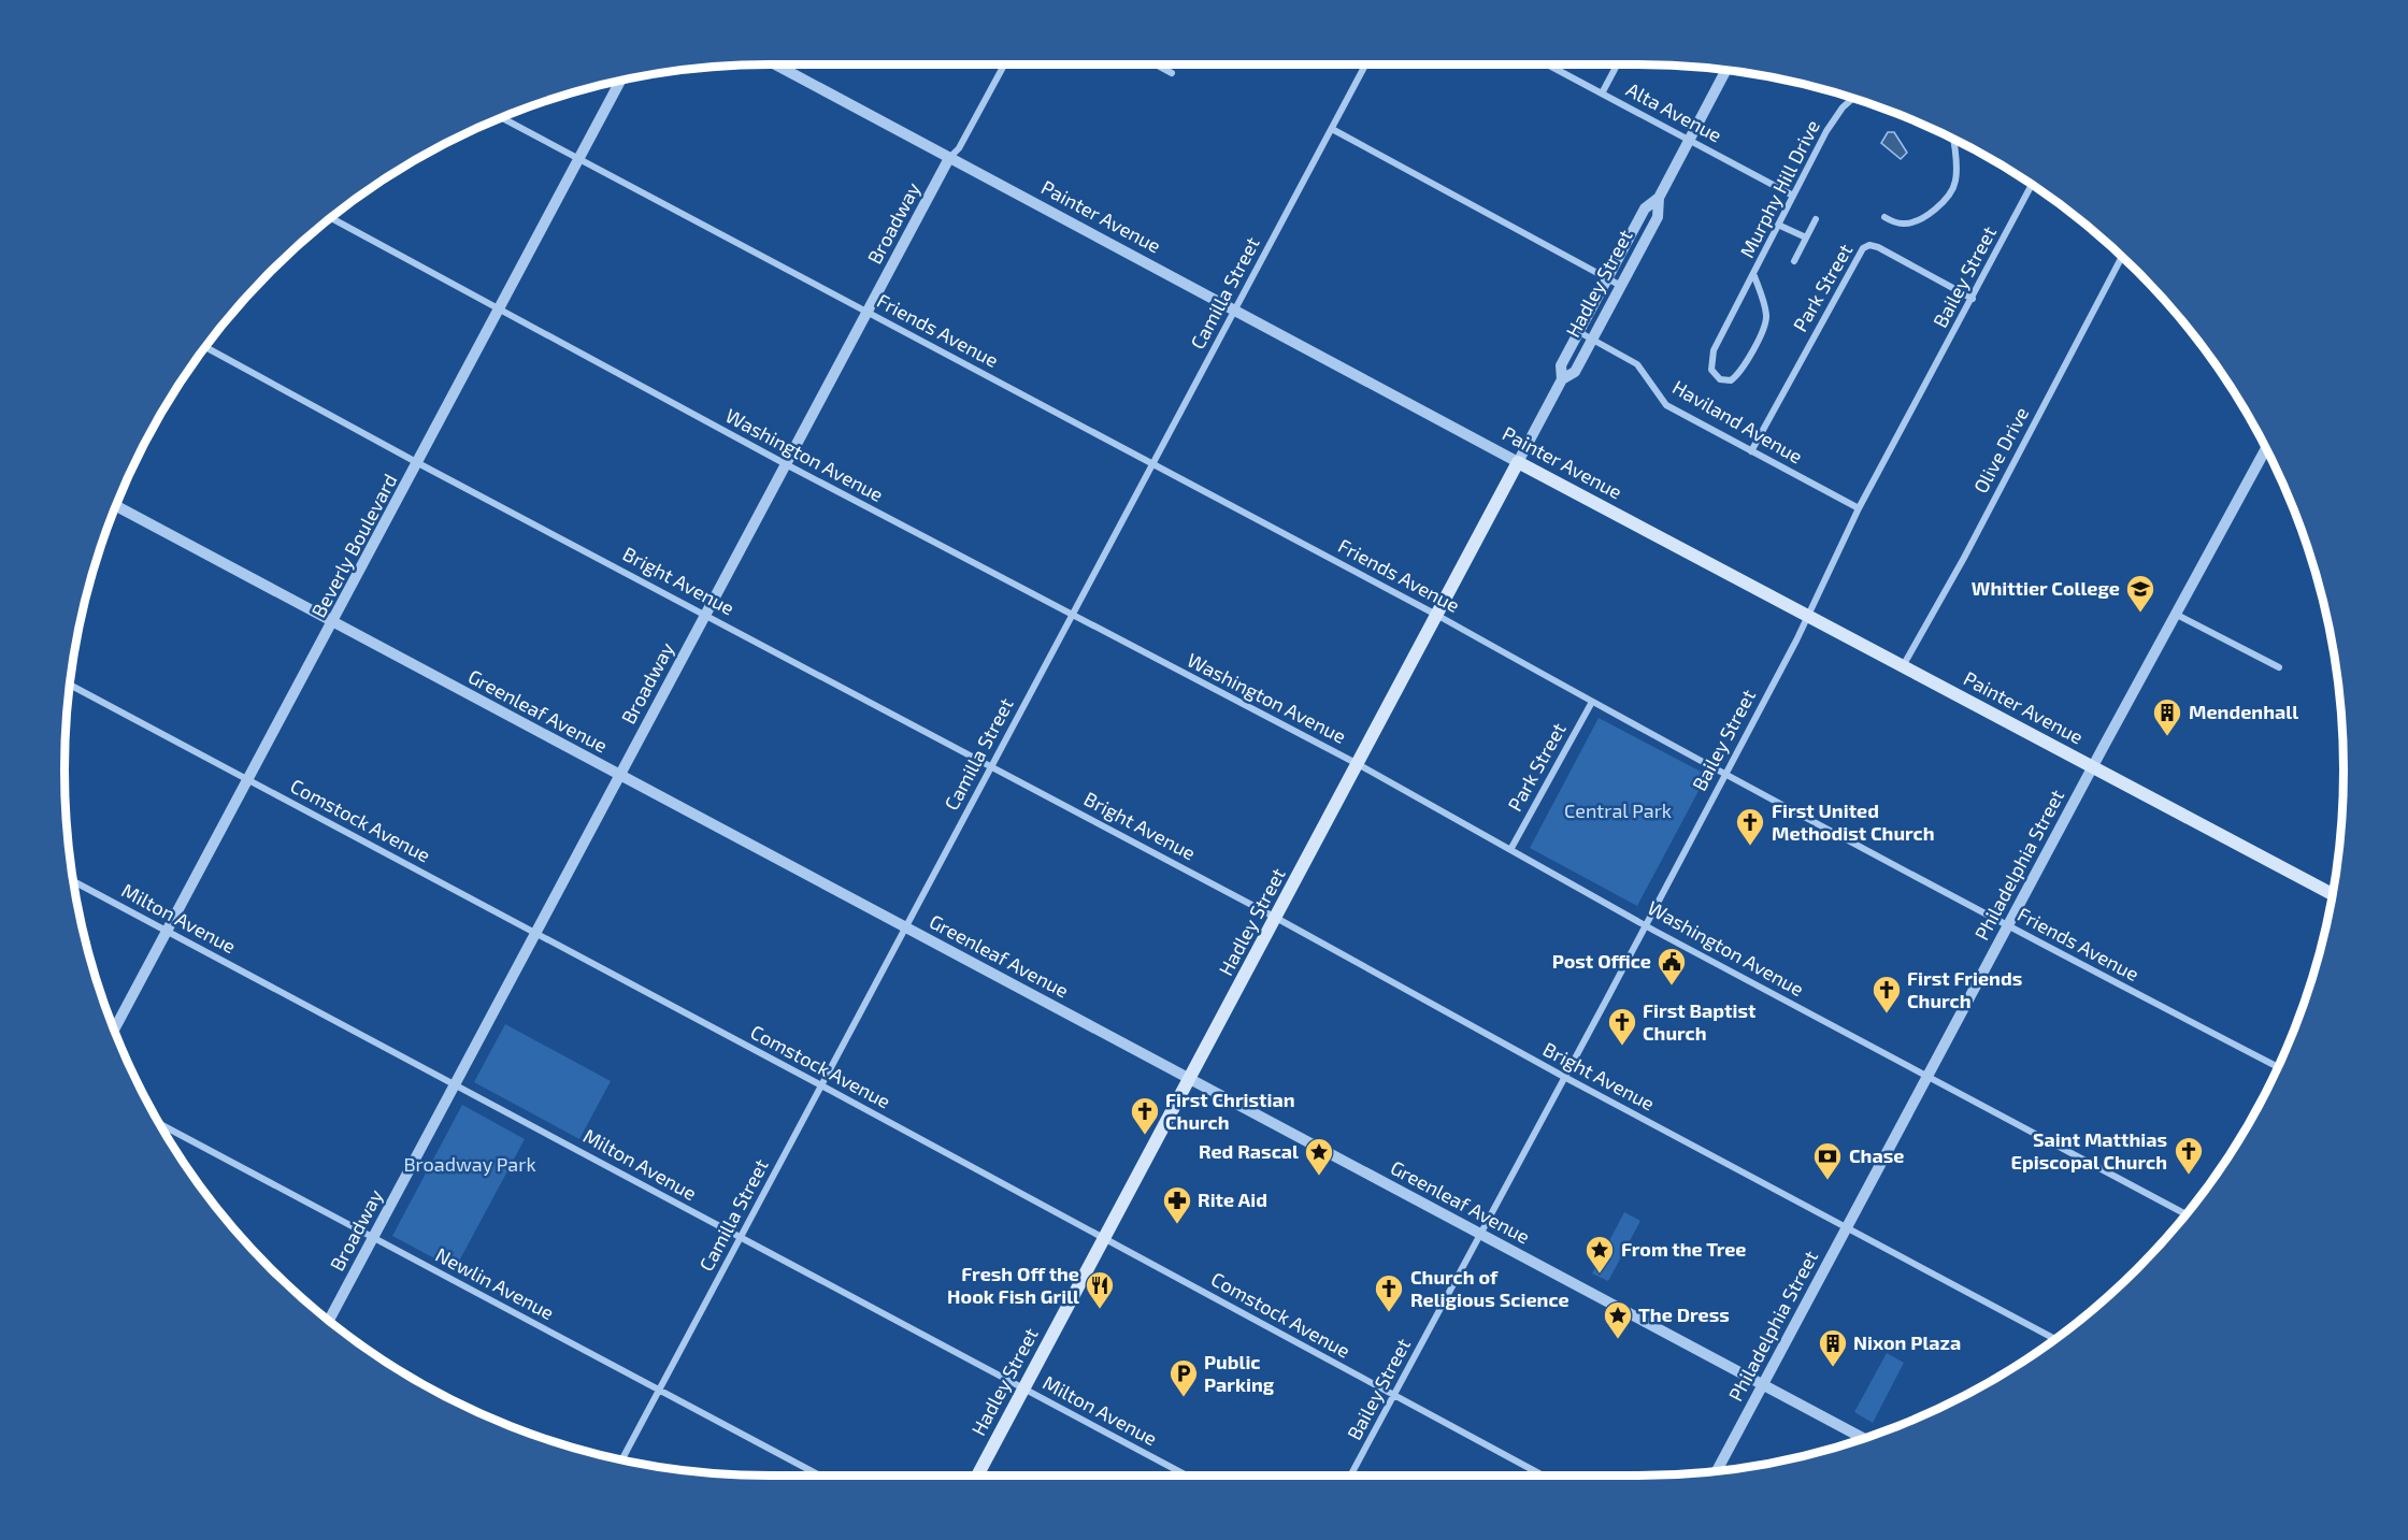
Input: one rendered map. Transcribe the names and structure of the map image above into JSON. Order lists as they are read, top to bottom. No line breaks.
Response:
{"streets":{"main road":["Painter Avenue","Hadley Street"],"street":["Alta Avenue","Murphy Hill Drive","Broadway","Bailey Street","Park Street","Camilla Street","Friends Avenue","Haviland Avenue","Olive Drive","Washington Avenue","Beverly Boulevard","Bright Avenue","Greenleaf Avenue","Comstock Avenue","Philadelphia Street","Milton Avenue","Newlin Avenue"]},"crossings":[["Alta Avenue","Murphy Hill Drive"],["Alta Avenue","Hadley Street"],["Painter Avenue","Broadway"],["Painter Avenue","Bailey Street"],["Painter Avenue","Hadley Street"],["Painter Avenue","Camilla Street"],["Painter Avenue","Olive Drive"],["Painter Avenue","Philadelphia Street"],["Broadway","Friends Avenue"],["Broadway","Washington Avenue"],["Broadway","Bright Avenue"],["Broadway","Greenleaf Avenue"],["Broadway","Comstock Avenue"],["Broadway","Milton Avenue"],["Broadway","Newlin Avenue"],["Bailey Street","Park Street"],["Bailey Street","Friends Avenue"],["Bailey Street","Haviland Avenue"],["Bailey Street","Washington Avenue"],["Bailey Street","Bright Avenue"],["Bailey Street","Greenleaf Avenue"],["Bailey Street","Comstock Avenue"],["Hadley Street","Friends Avenue"],["Hadley Street","Haviland Avenue"],["Hadley Street","Washington Avenue"],["Hadley Street","Bright Avenue"],["Hadley Street","Greenleaf Avenue"],["Hadley Street","Comstock Avenue"],["Hadley Street","Milton Avenue"],["Park Street","Friends Avenue"],["Park Street","Haviland Avenue"],["Park Street","Washington Avenue"],["Camilla Street","Friends Avenue"],["Camilla Street","Washington Avenue"],["Camilla Street","Bright Avenue"],["Camilla Street","Greenleaf Avenue"],["Camilla Street","Comstock Avenue"],["Camilla Street","Milton Avenue"],["Camilla Street","Newlin Avenue"],["Friends Avenue","Beverly Boulevard"],["Friends Avenue","Philadelphia Street"],["Washington Avenue","Beverly Boulevard"],["Washington Avenue","Philadelphia Street"],["Beverly Boulevard","Bright Avenue"],["Beverly Boulevard","Greenleaf Avenue"],["Beverly Boulevard","Comstock Avenue"],["Beverly Boulevard","Milton Avenue"],["Bright Avenue","Philadelphia Street"],["Greenleaf Avenue","Philadelphia Street"]],"parks":["Central Park","Broadway Park"],"places":{"school or university":["Whittier College"],"building":["Mendenhall","Nixon Plaza"],"church":["First United Methodist Church","First Friends Church","First Baptist Church","First Christian Church","Saint Matthias Episcopal Church","Church of Religious Science"],"public building":["Post Office"],"place":["Red Rascal","From the Tree","The Dress"],"bank":["Chase"],"pharmacy":["Rite Aid"],"restaurant":["Fresh Off the Hook Fish Grill"],"parking":["Public Parking"]}}
